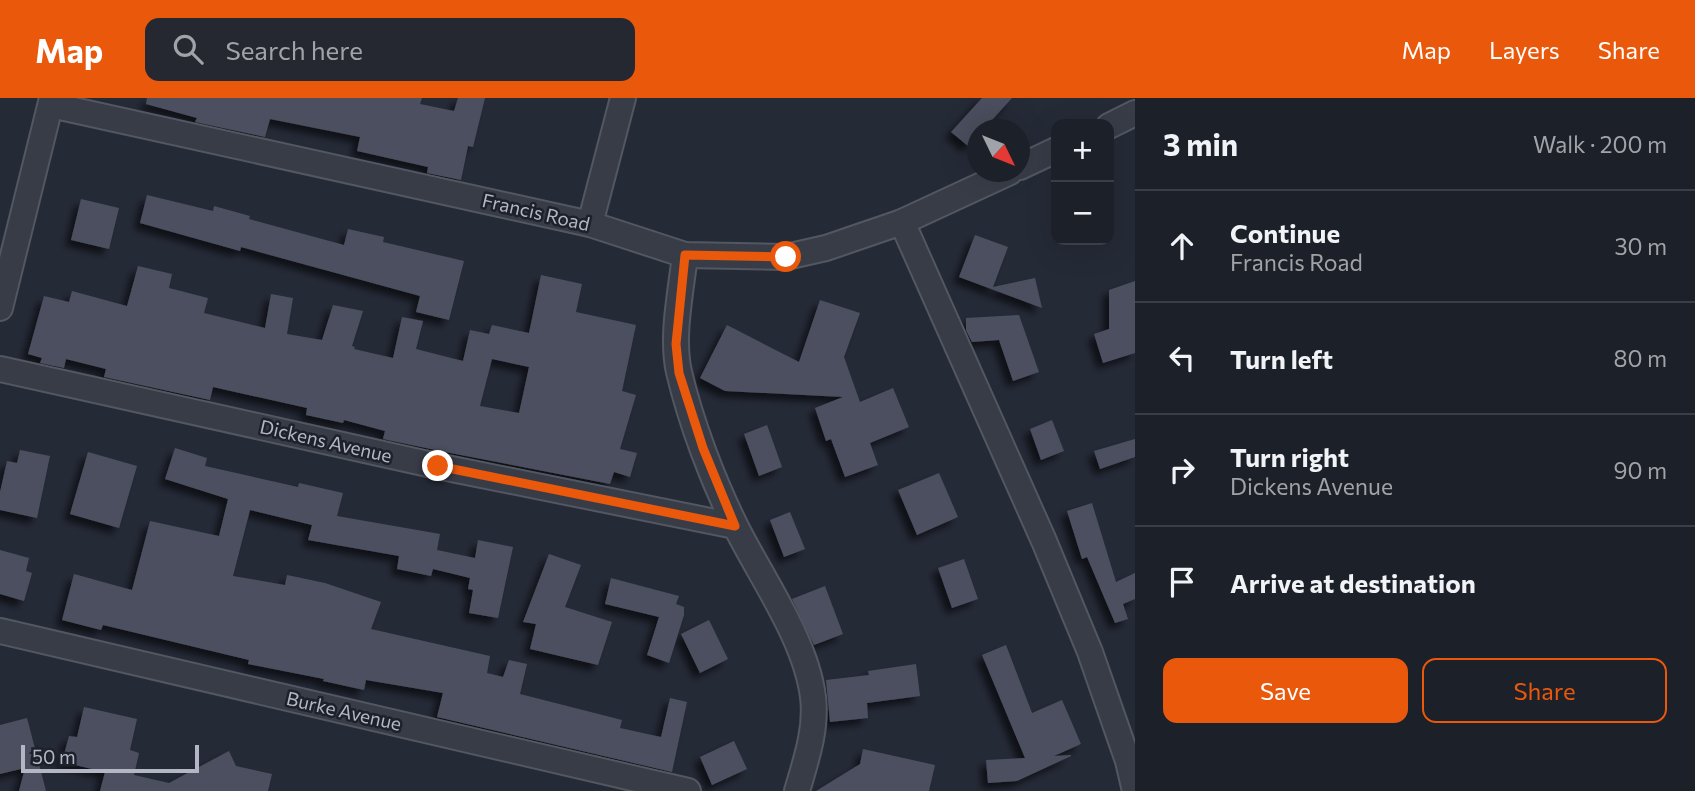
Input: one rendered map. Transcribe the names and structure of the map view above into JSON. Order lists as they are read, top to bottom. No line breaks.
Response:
{"streets":{"street":["Francis Road","Dickens Avenue","Burke Avenue"]},"scale_bar":"50 m","north":"bottom right","page":{"header":"Map","search":"Search here","nav":["Map","Layers","Share"],"heading":["3 min","Walk · 200 m"],"map_buttons":["+","−"],"list":[["Continue","Francis Road","30 m"],["Turn left","80 m"],["Turn right","Dickens Avenue","90 m"],"Arrive at destination"],"buttons":["Save","Share"],"scale":"50 m"}}
